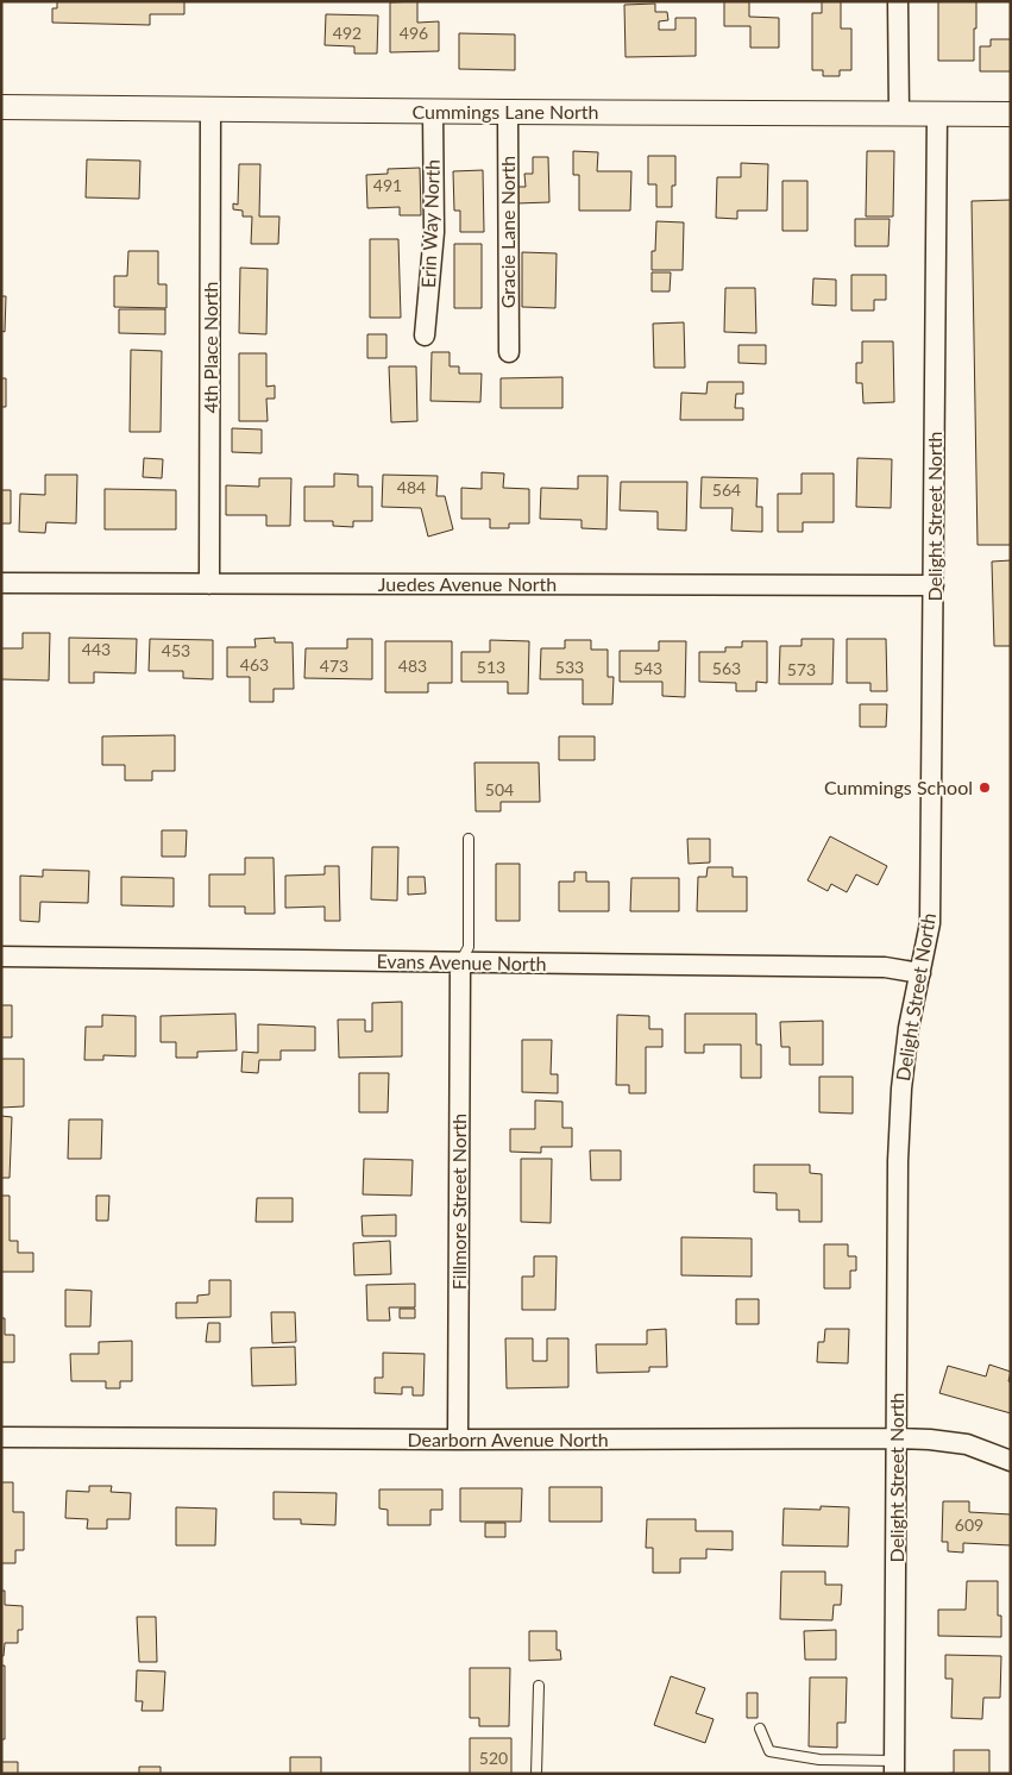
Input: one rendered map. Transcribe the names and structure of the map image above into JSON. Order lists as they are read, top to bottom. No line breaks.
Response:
{"streets":{"street":["Cummings Lane North","Erin Way North","Gracie Lane North","4th Place North","Delight Street North","Juedes Avenue North","Evans Avenue North","Fillmore Street North","Dearborn Avenue North"]},"crossings":[["Cummings Lane North","Erin Way North"],["Cummings Lane North","Gracie Lane North"],["Cummings Lane North","4th Place North"],["Cummings Lane North","Delight Street North"],["4th Place North","Juedes Avenue North"],["Delight Street North","Juedes Avenue North"],["Delight Street North","Evans Avenue North"],["Delight Street North","Dearborn Avenue North"],["Evans Avenue North","Fillmore Street North"],["Fillmore Street North","Dearborn Avenue North"]],"places":["Cummings School"],"house_numbers":["492","496","491","484","564","443","453","463","473","483","513","533","543","563","573","504","609","520"]}
